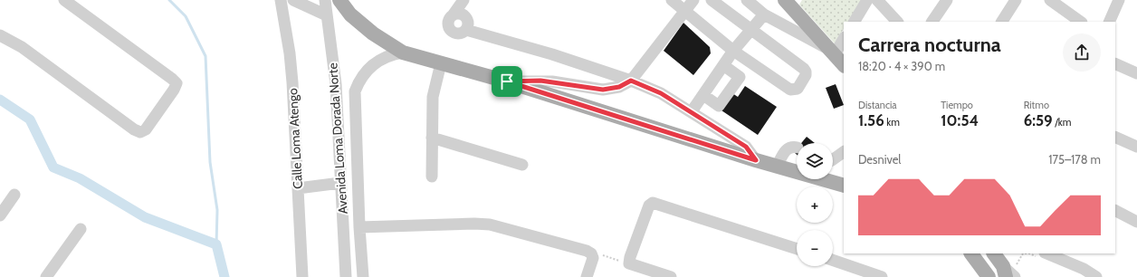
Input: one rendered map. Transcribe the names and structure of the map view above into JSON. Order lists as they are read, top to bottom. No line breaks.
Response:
{"streets":{"street":["Calle Loma Atengo","Avenida Loma Dorada Norte"]},"page":{"heading":["Carrera nocturna","18:20 · 4 × 390 m"],"stats":[["Distancia","1.56 km"],["Tiempo","10:54"],["Ritmo","6:59 /km"]],"map_buttons":["+","−"],"chart":["Desnivel","175–178 m"]}}
